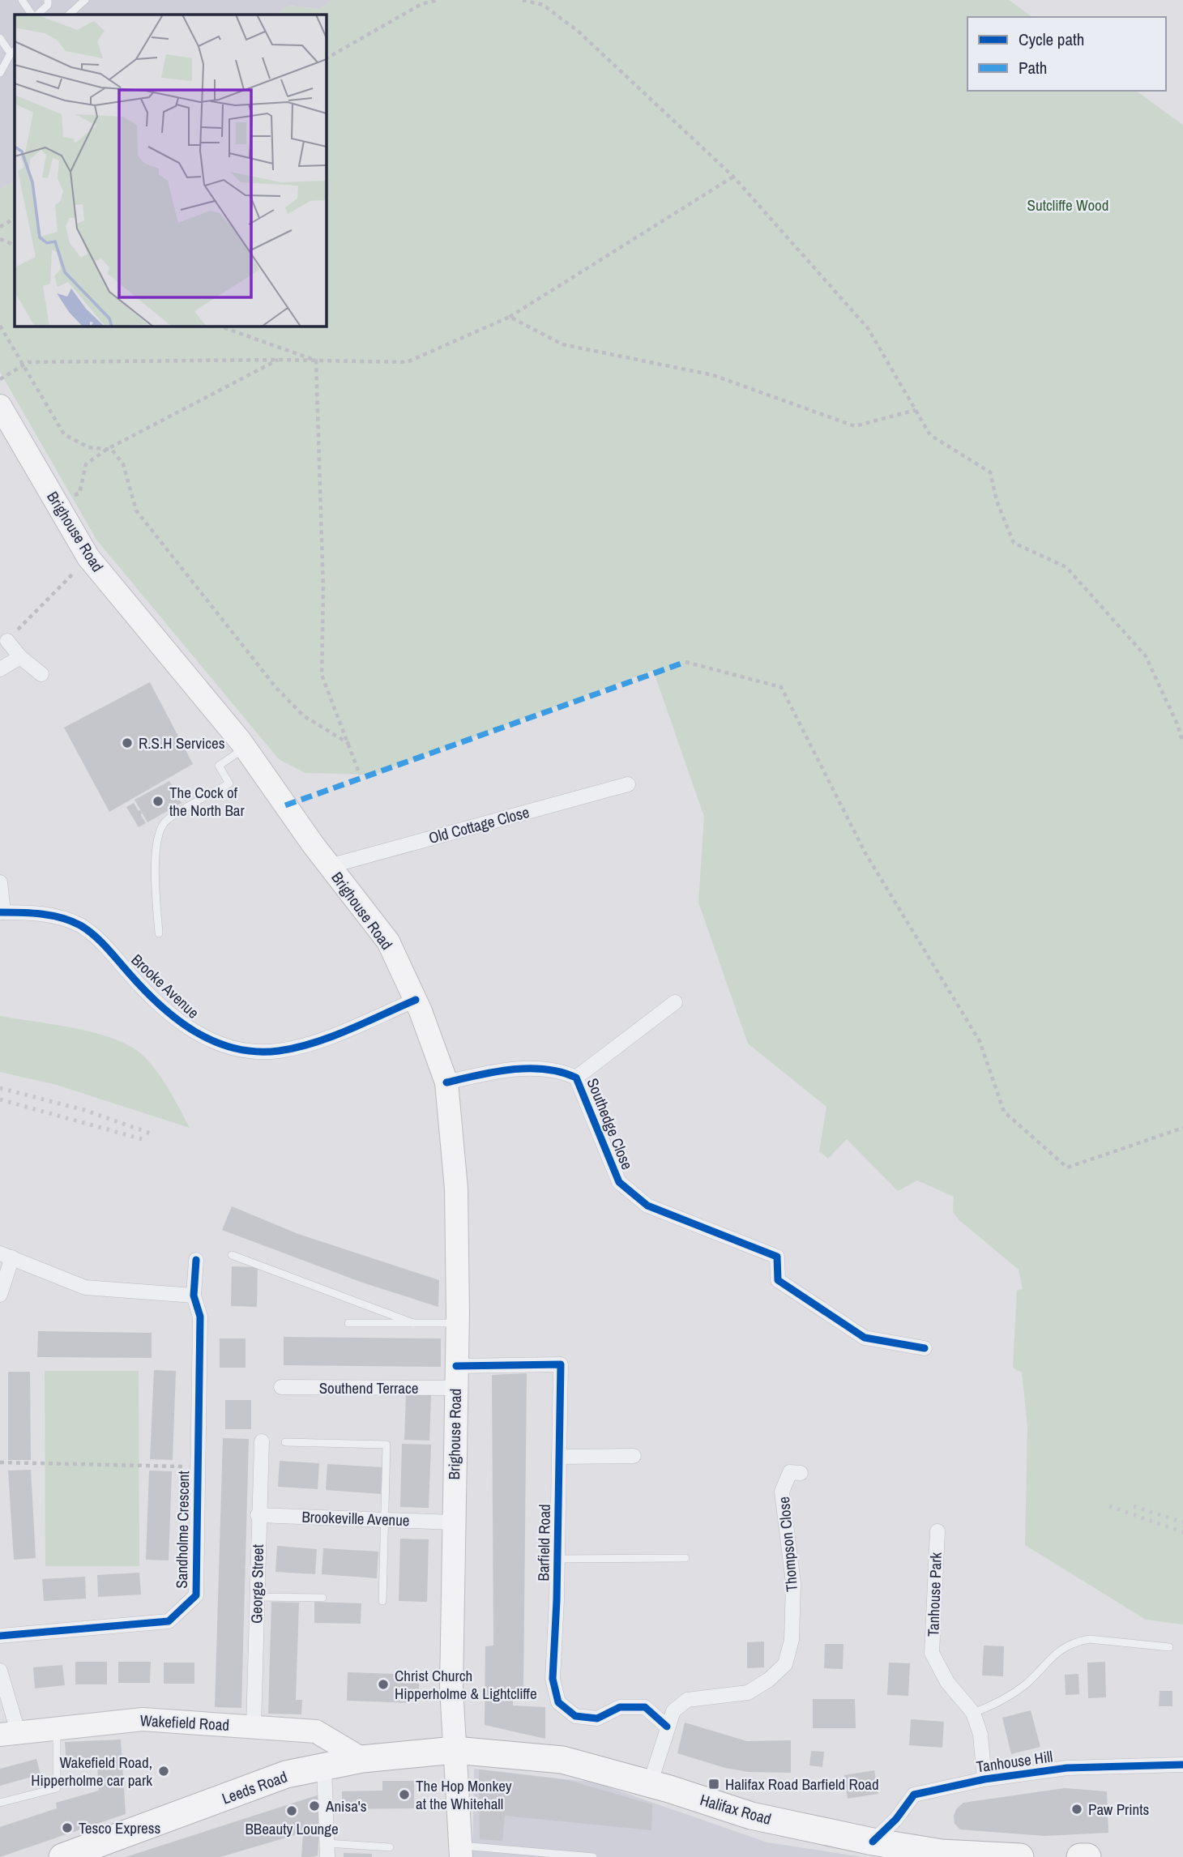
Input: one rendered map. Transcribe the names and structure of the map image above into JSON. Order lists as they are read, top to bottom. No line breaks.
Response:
{"streets":{"highway":["Leeds Road","Halifax Road"],"main road":["Brighouse Road","Wakefield Road"],"street":["Old Cottage Close","Brooke Avenue","Southedge Close","Southend Terrace","Brookeville Avenue","Sandholme Crescent","Barfield Road","Thompson Close","George Street","Tanhouse Park","Tanhouse Hill"]},"crossings":[["Brighouse Road","Old Cottage Close"],["Brighouse Road","Brooke Avenue"],["Brighouse Road","Southedge Close"],["Brighouse Road","Southend Terrace"],["Brighouse Road","Brookeville Avenue"],["Brighouse Road","Barfield Road"],["Brighouse Road","Leeds Road"],["Brighouse Road","Halifax Road"],["Southend Terrace","Barfield Road"],["Brookeville Avenue","George Street"],["Barfield Road","Thompson Close"],["Thompson Close","Halifax Road"],["George Street","Wakefield Road"],["Tanhouse Park","Tanhouse Hill"],["Wakefield Road","Leeds Road"],["Tanhouse Hill","Halifax Road"],["Leeds Road","Halifax Road"]],"parks":["Sutcliffe Wood"],"places":{"other":["R.S.H Services","The Cock of the North Bar","Christ Church Hipperholme & Lightcliffe","Wakefield Road, Hipperholme car park","The Hop Monkey at the Whitehall","Anisa's","Paw Prints","BBeauty Lounge","Tesco Express"],"transit":["Halifax Road Barfield Road"]},"legend":["Cycle path","Path"]}
